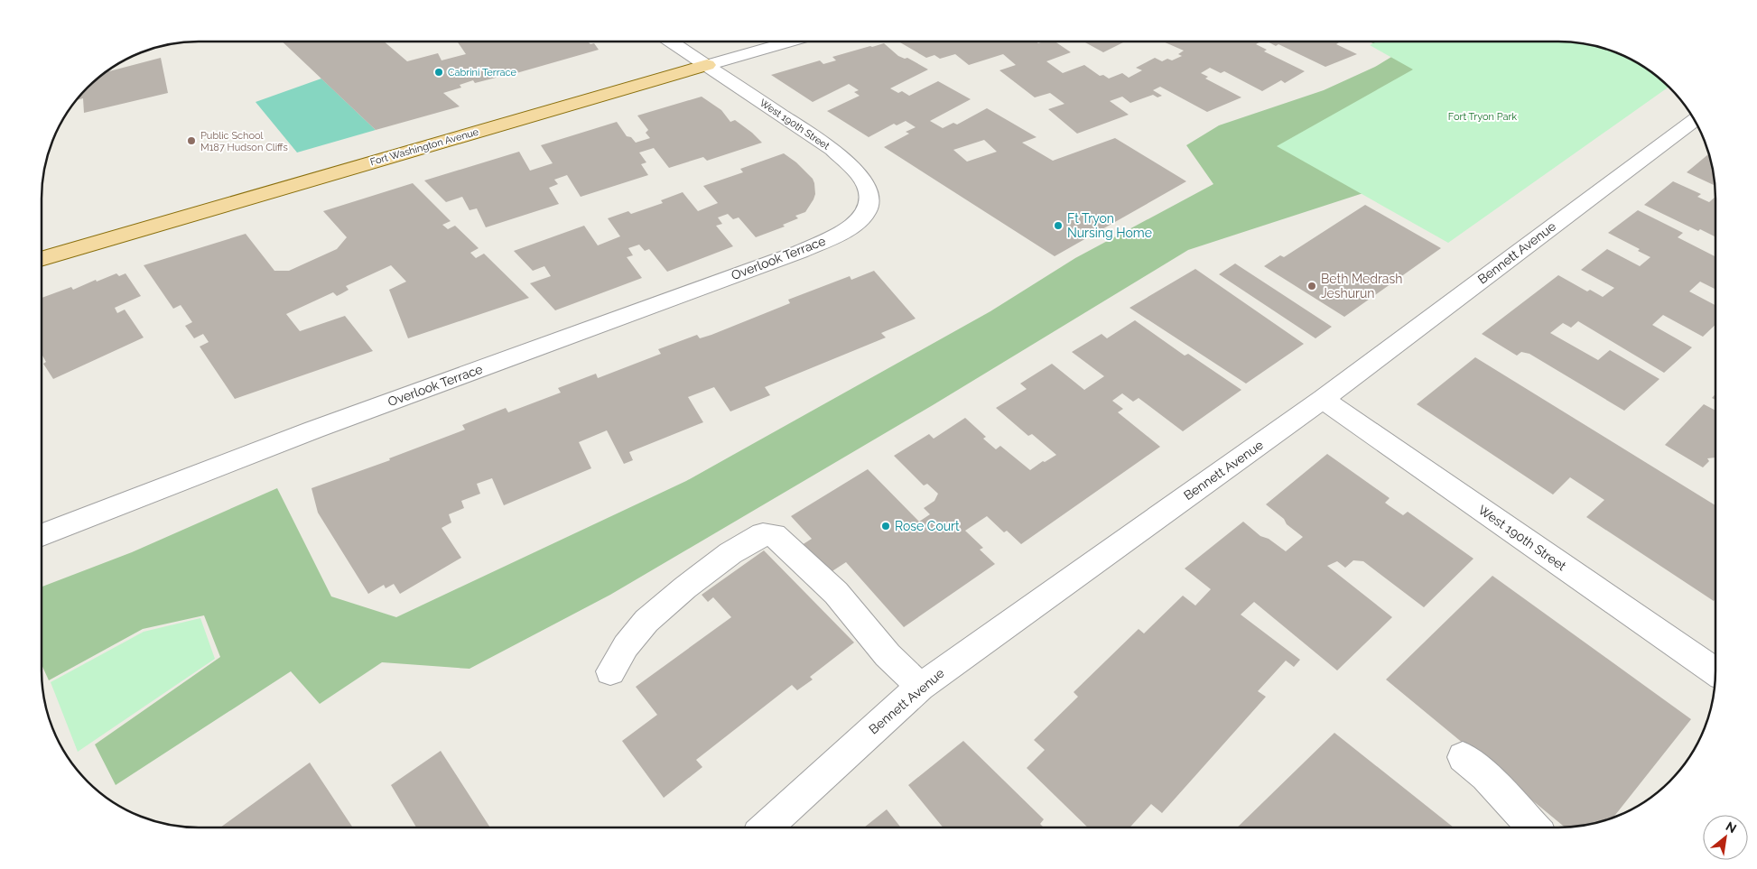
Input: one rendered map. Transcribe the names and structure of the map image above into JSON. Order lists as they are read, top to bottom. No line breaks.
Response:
{"streets":{"main road":["Fort Washington Avenue"],"street":["West 190th Street","Bennett Avenue","Overlook Terrace"]},"crossings":[["West 190th Street","Fort Washington Avenue"],["West 190th Street","Bennett Avenue"],["West 190th Street","Overlook Terrace"]],"parks":["Fort Tryon Park"],"places":["Cabrini Terrace","Public School M187 Hudson Cliffs","Ft Tryon Nursing Home","Beth Medrash Jeshurun","Rose Court"],"north":"top right"}
